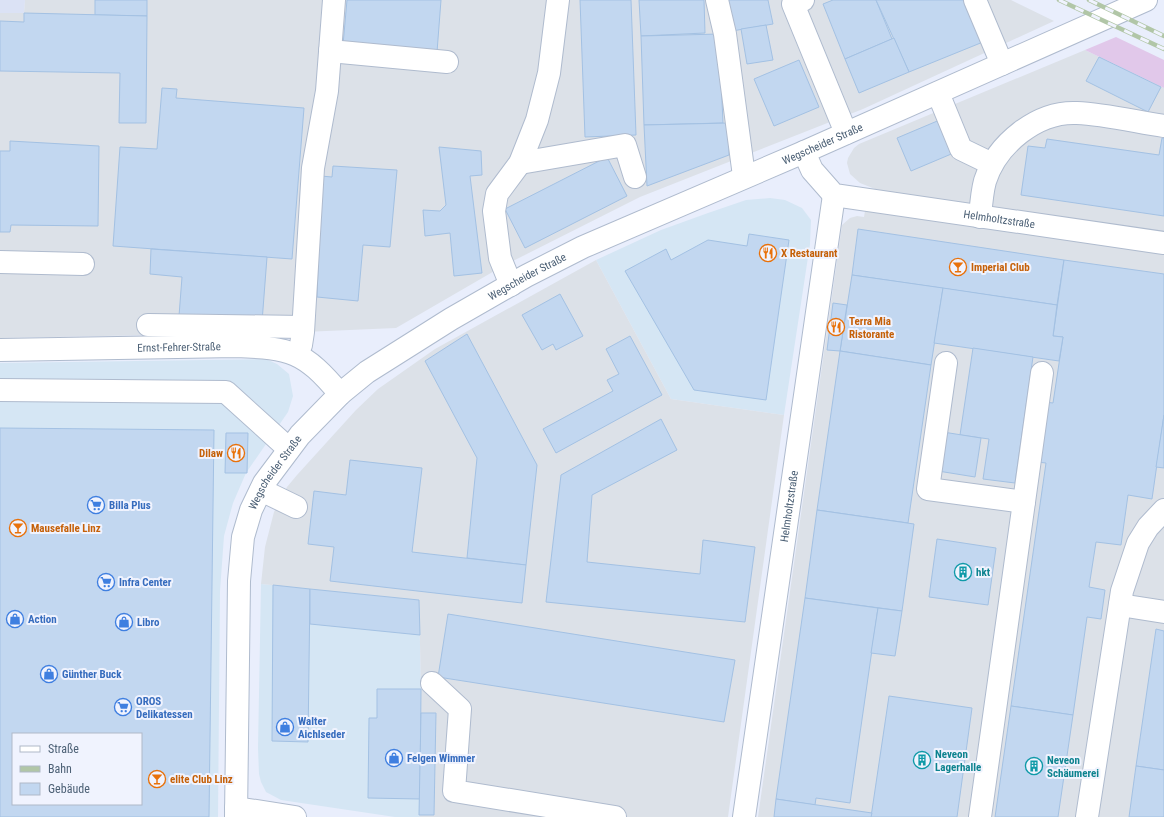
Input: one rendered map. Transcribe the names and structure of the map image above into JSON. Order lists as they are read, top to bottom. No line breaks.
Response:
{"streets":{"street":["Wegscheider Straße","Helmholtzstraße","Ernst-Fehrer-Straße"]},"crossings":[["Wegscheider Straße","Ernst-Fehrer-Straße"]],"places":{"restaurant":["X Restaurant","Terra Mia Ristorante","Dilaw"],"bar":["Imperial Club","Mausefalle Linz","elite Club Linz"],"supermarket":["Billa Plus","Infra Center","OROS Delikatessen"],"building":["hkt","Neveon Lagerhalle","Neveon Schäumerei"],"shop":["Action","Libro","Günther Buck","Walter Aichlseder","Felgen Wimmer"]},"legend":["Straße","Bahn","Gebäude"]}
